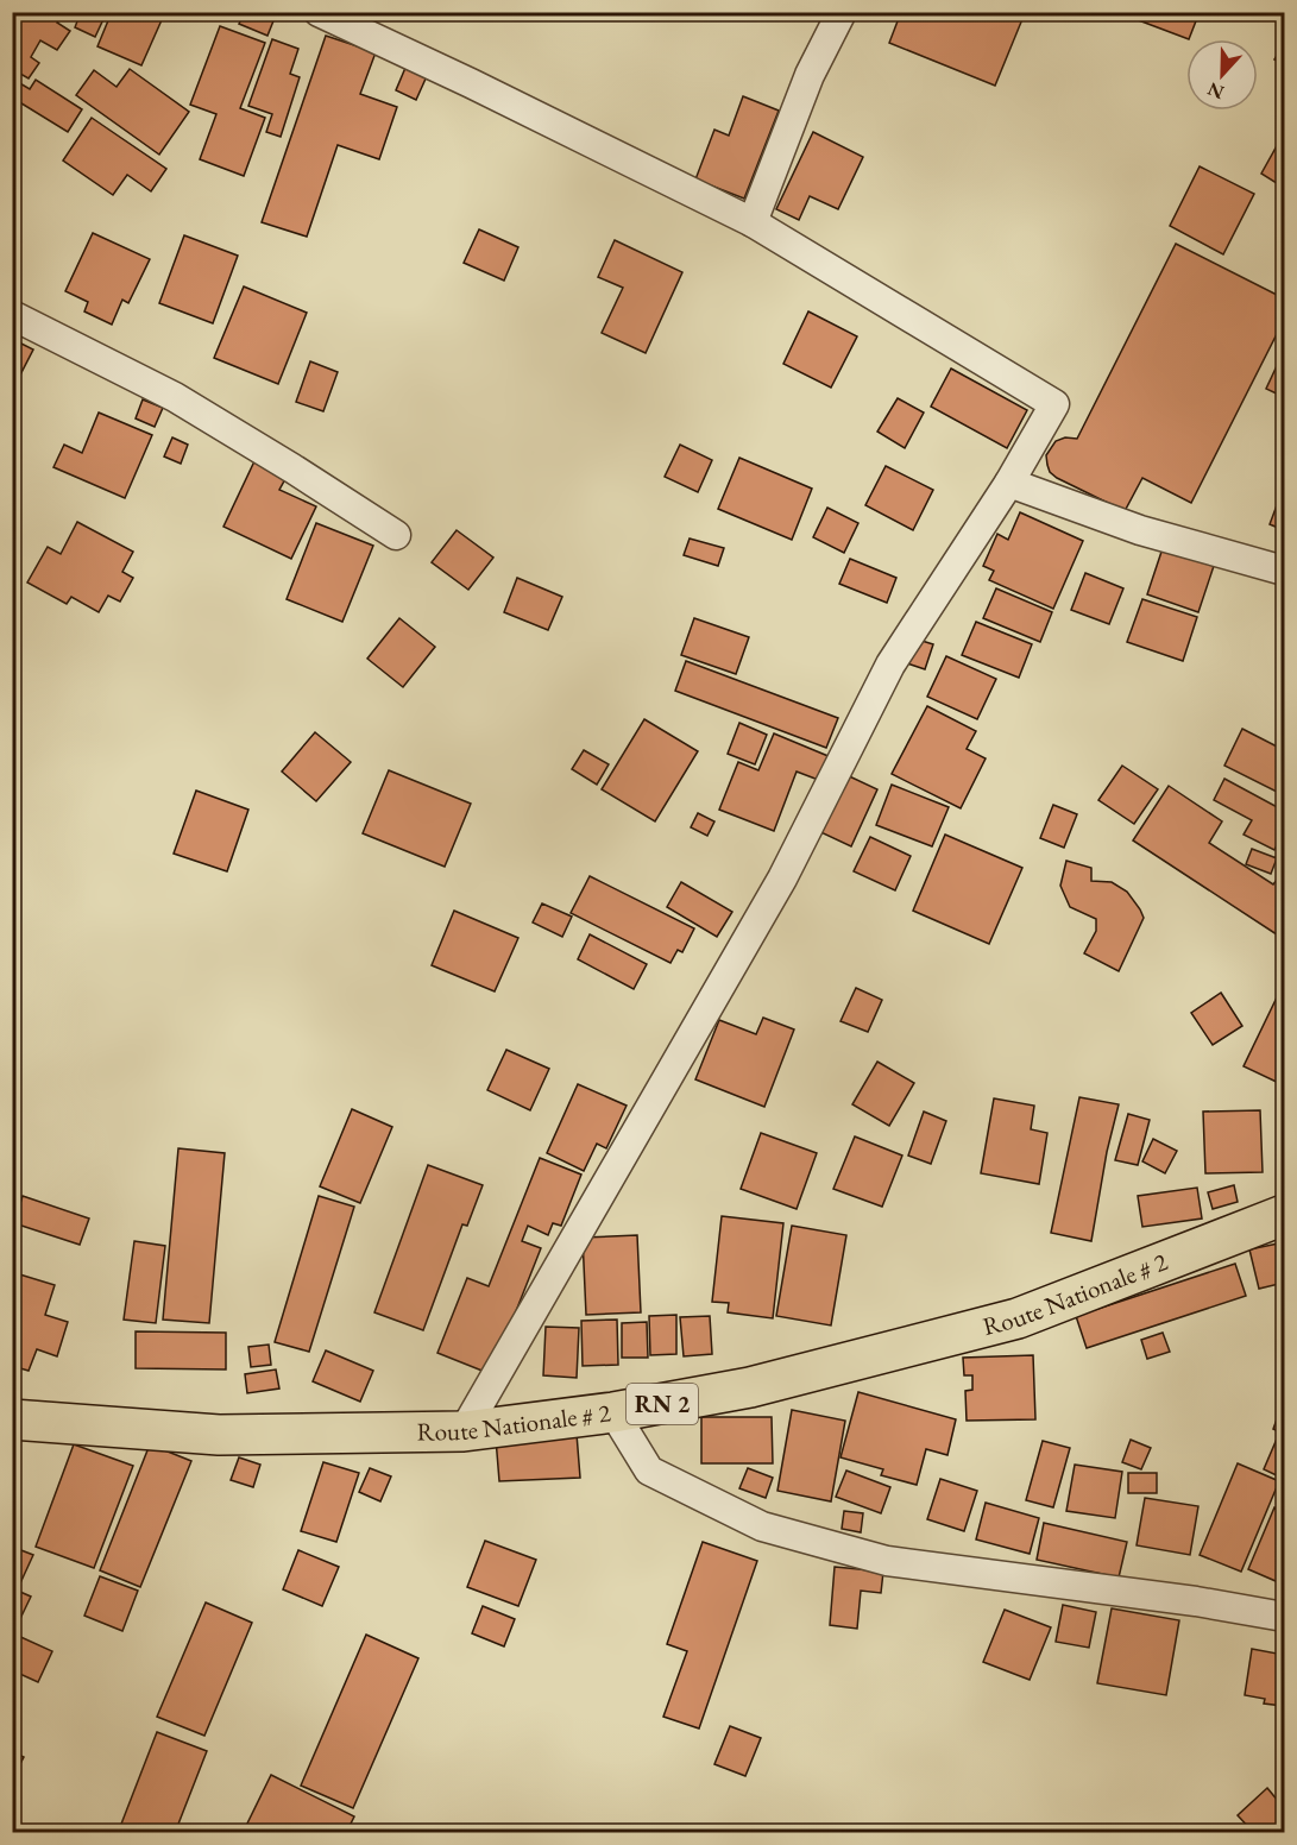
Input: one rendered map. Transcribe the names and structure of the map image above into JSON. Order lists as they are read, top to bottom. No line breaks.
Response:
{"streets":{"main road":["Route Nationale # 2","RN 2"]},"north":"bottom"}
